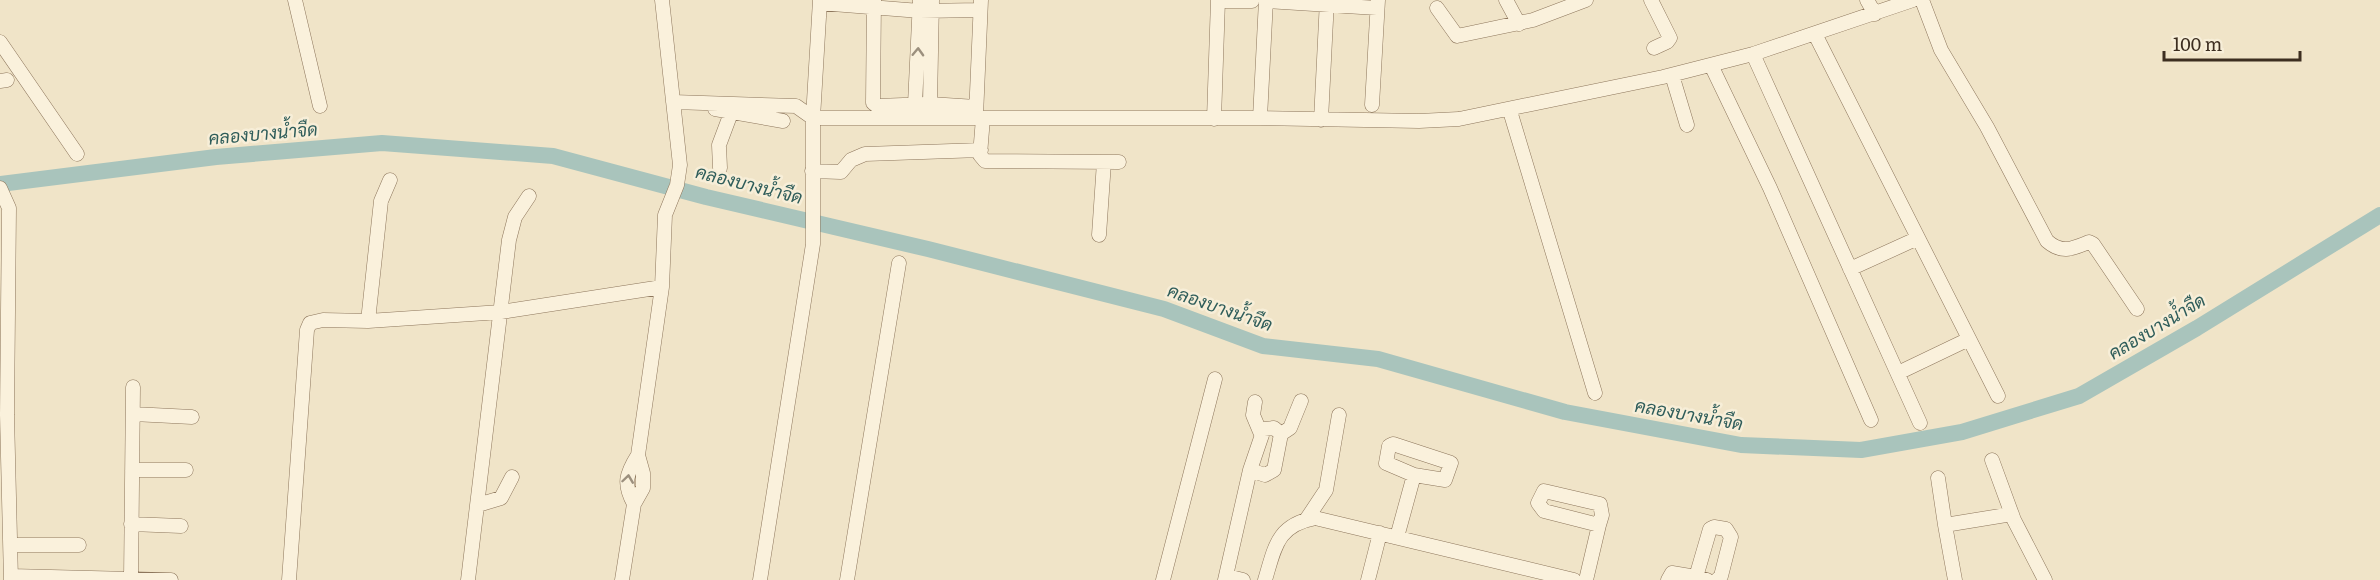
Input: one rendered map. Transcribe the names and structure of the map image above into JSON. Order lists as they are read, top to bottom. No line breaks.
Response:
{"water":["คลองบางน้ำจืด"],"scale_bar":"100 m"}
